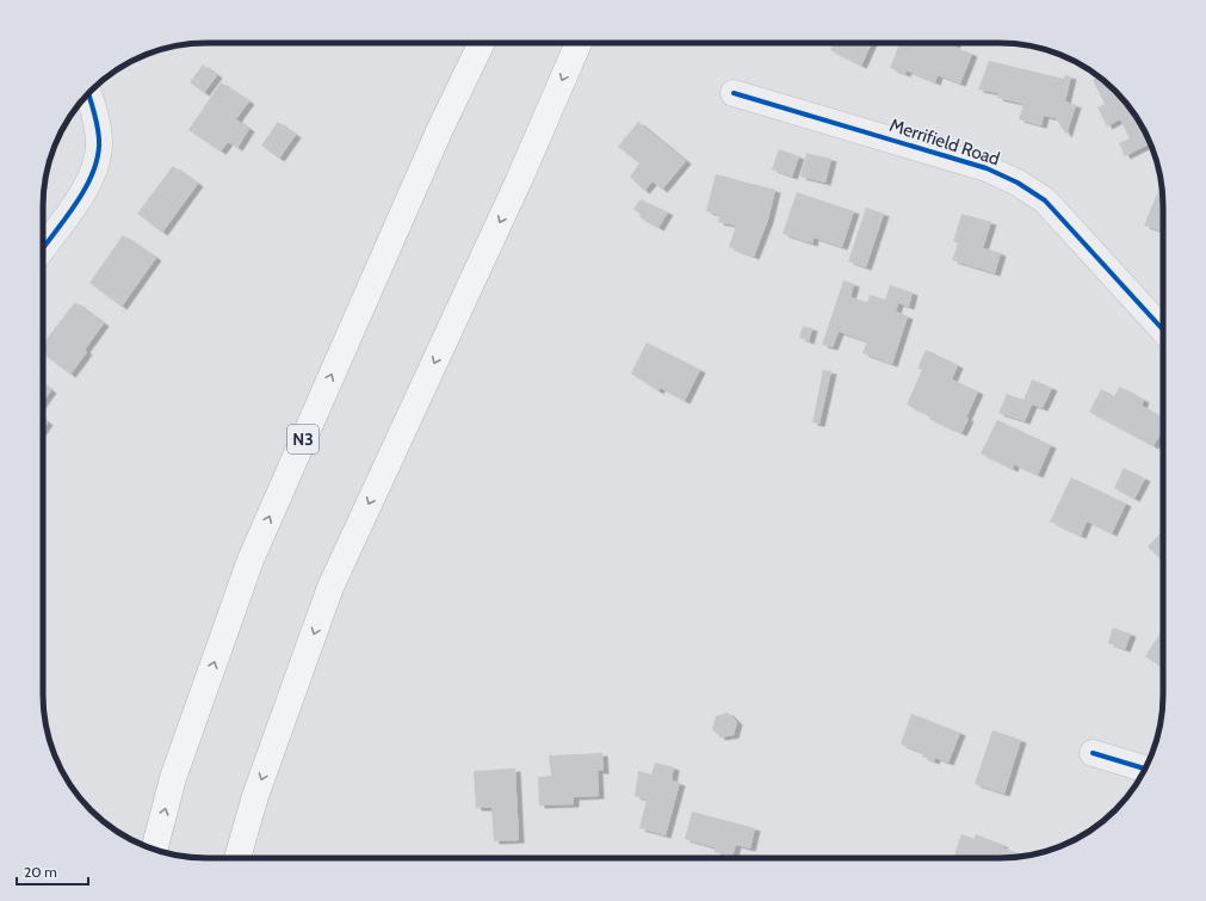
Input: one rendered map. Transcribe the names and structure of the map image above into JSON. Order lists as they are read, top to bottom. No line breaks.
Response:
{"streets":{"highway":["N3"],"street":["Merrifield Road"]},"scale_bar":"20 m"}
